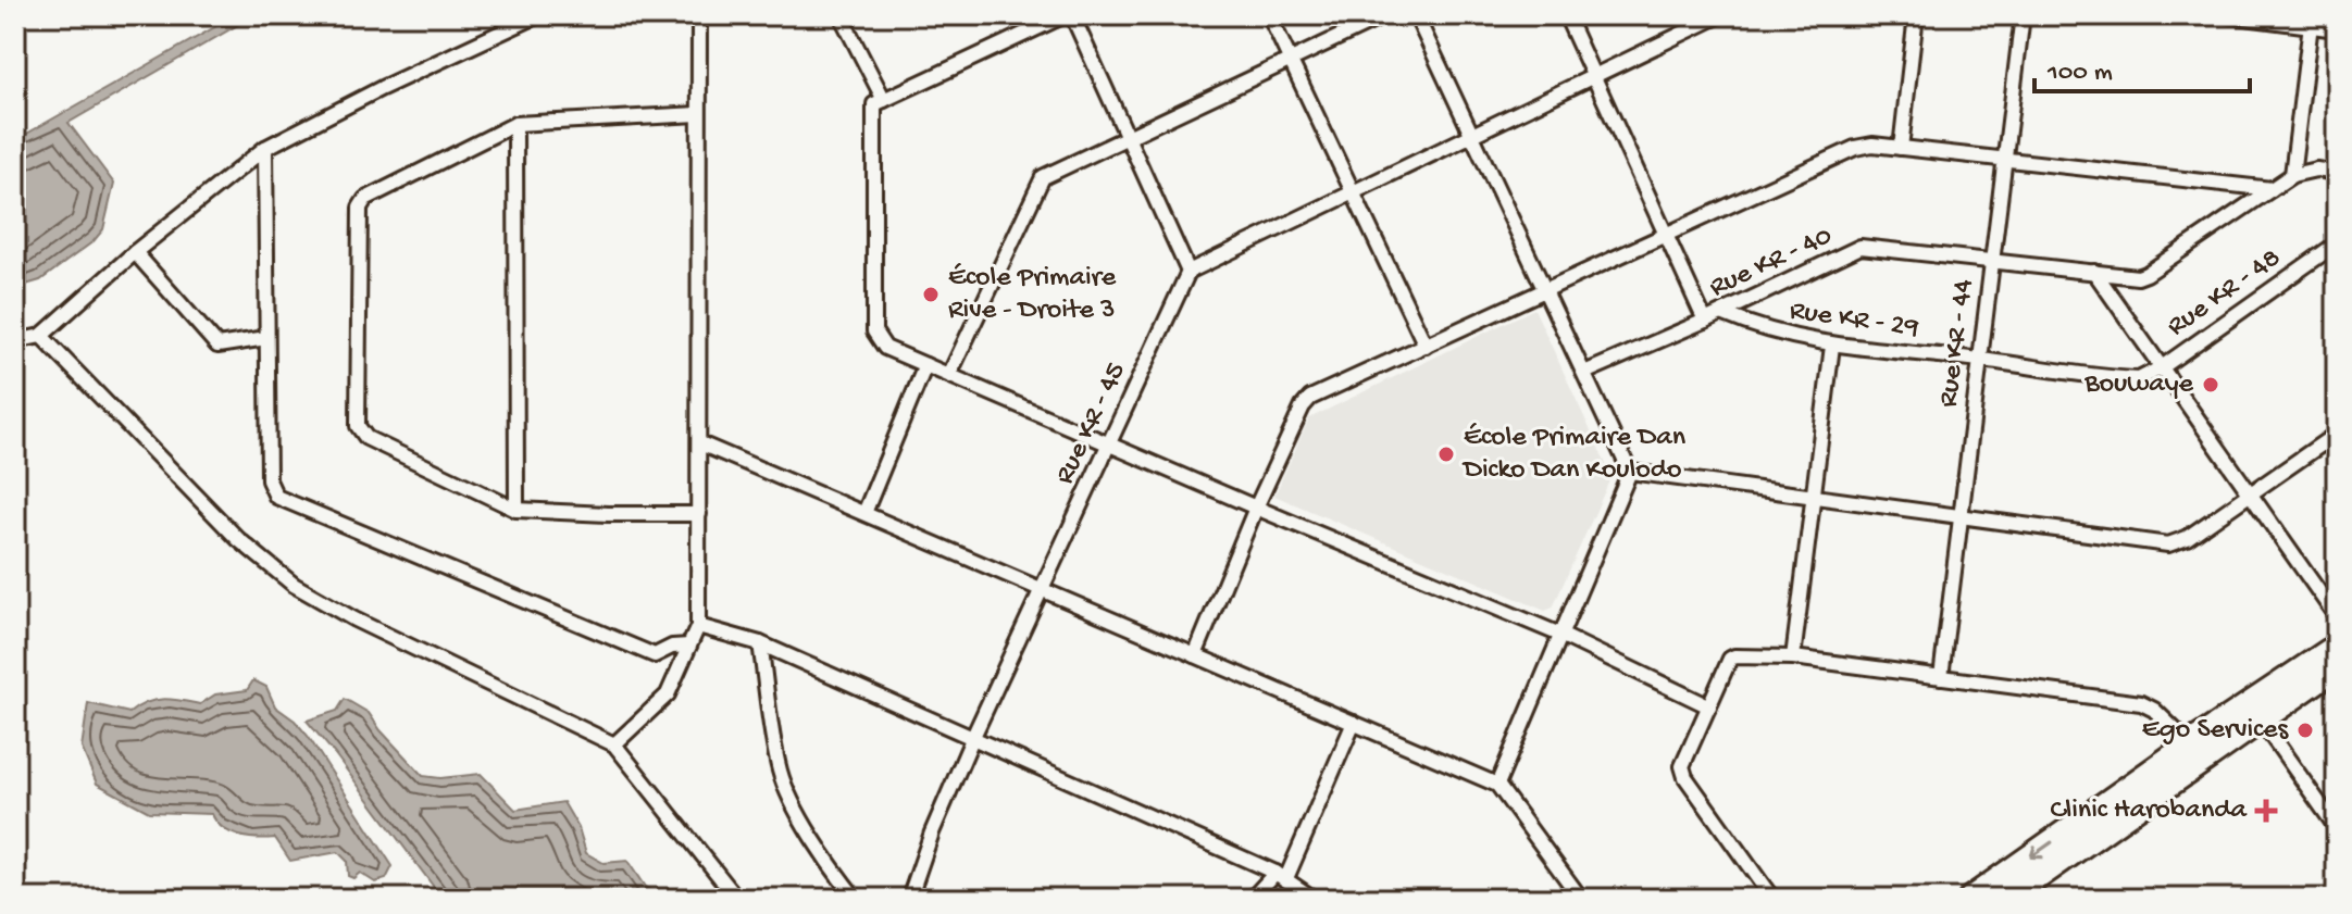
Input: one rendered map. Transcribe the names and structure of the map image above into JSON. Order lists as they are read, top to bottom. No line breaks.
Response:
{"streets":{"street":["Rue KR - 40","Rue KR - 48","Rue KR - 29","Rue KR - 44","Rue KR - 45"]},"crossings":[["Rue KR - 40","Rue KR - 29"],["Rue KR - 40","Rue KR - 44"],["Rue KR - 48","Rue KR - 29"],["Rue KR - 29","Rue KR - 44"]],"places":{"other":["École Primaire Rive - Droite 3","Bouwaye","École Primaire Dan Dicko Dan Koulodo","Ego Services"],"health":["Clinic Harobanda"]},"scale_bar":"100 m"}
